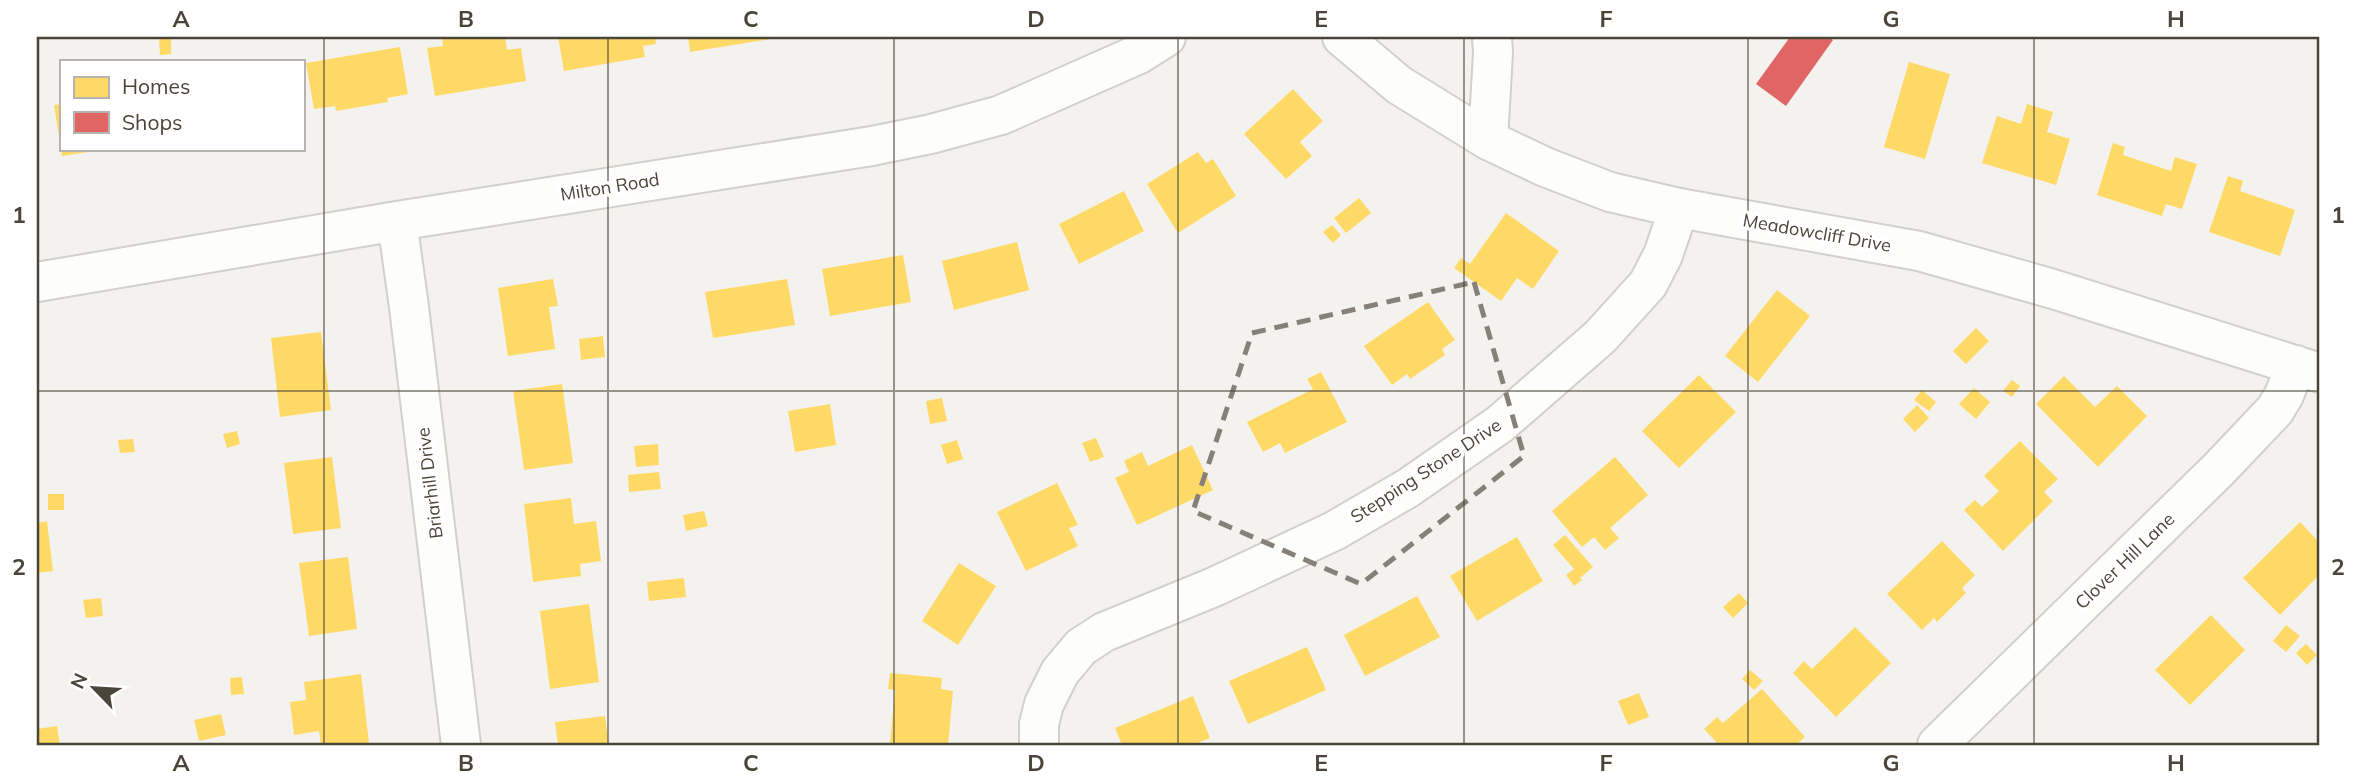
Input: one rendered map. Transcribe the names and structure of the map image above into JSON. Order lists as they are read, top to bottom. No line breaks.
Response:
{"streets":{"street":["Milton Road","Meadowcliff Drive","Stepping Stone Drive","Briarhill Drive","Clover Hill Lane"]},"crossings":[["Milton Road","Briarhill Drive"],["Meadowcliff Drive","Stepping Stone Drive"],["Meadowcliff Drive","Clover Hill Lane"]],"legend":["Homes","Shops"],"north":"top left","grid":{"columns":["A","B","C","D","E","F","G","H"],"rows":["1","2"]}}
